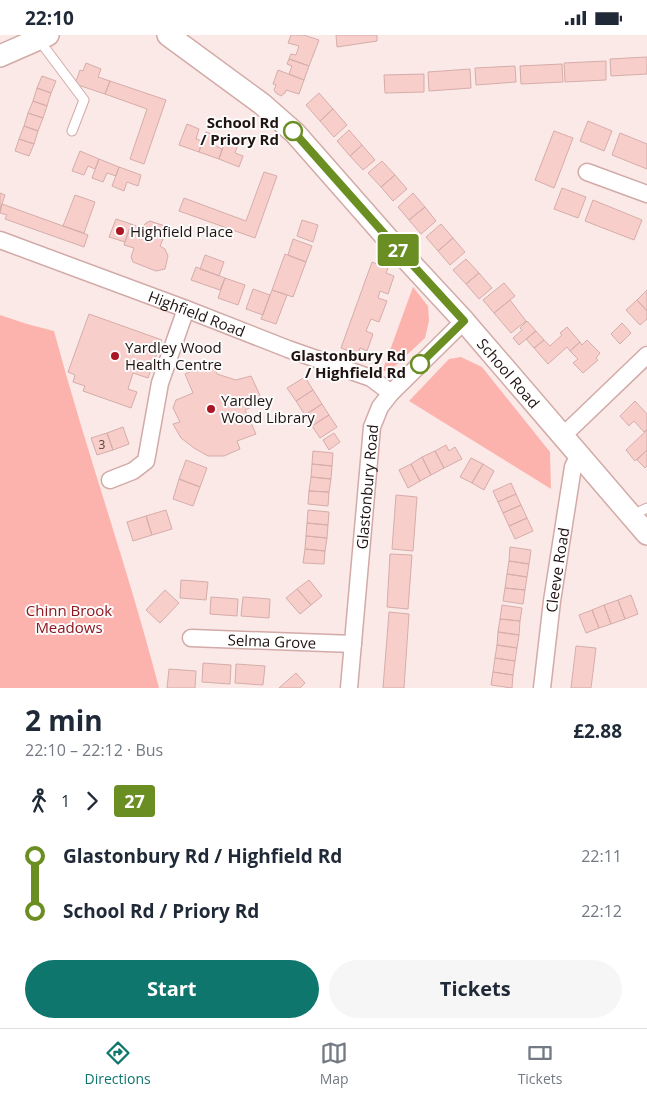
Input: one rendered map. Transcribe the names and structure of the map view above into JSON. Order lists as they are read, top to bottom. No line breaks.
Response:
{"streets":{"street":["Highfield Road","School Road","Glastonbury Road","Cleeve Road","Selma Grove"]},"crossings":[["Highfield Road","Glastonbury Road"],["School Road","Glastonbury Road"],["School Road","Cleeve Road"],["Glastonbury Road","Selma Grove"]],"parks":["Chinn Brook Meadows"],"places":["School Rd / Priory Rd","Highfield Place","Yardley Wood Health Centre","Glastonbury Rd / Highfield Rd","Yardley Wood Library"],"lines":["bus line 27"],"house_numbers":["3"],"page":{"status":"22:10","on_map":"27","heading":["2 min","22:10 – 22:12 · Bus","£2.88"],"legs":["1","27"],"list":[{"name":"Glastonbury Rd / Highfield Rd","value":"22:11"},{"name":"School Rd / Priory Rd","value":"22:12"}],"buttons":["Start","Tickets"],"tabs":["Directions","Map","Tickets"]}}
